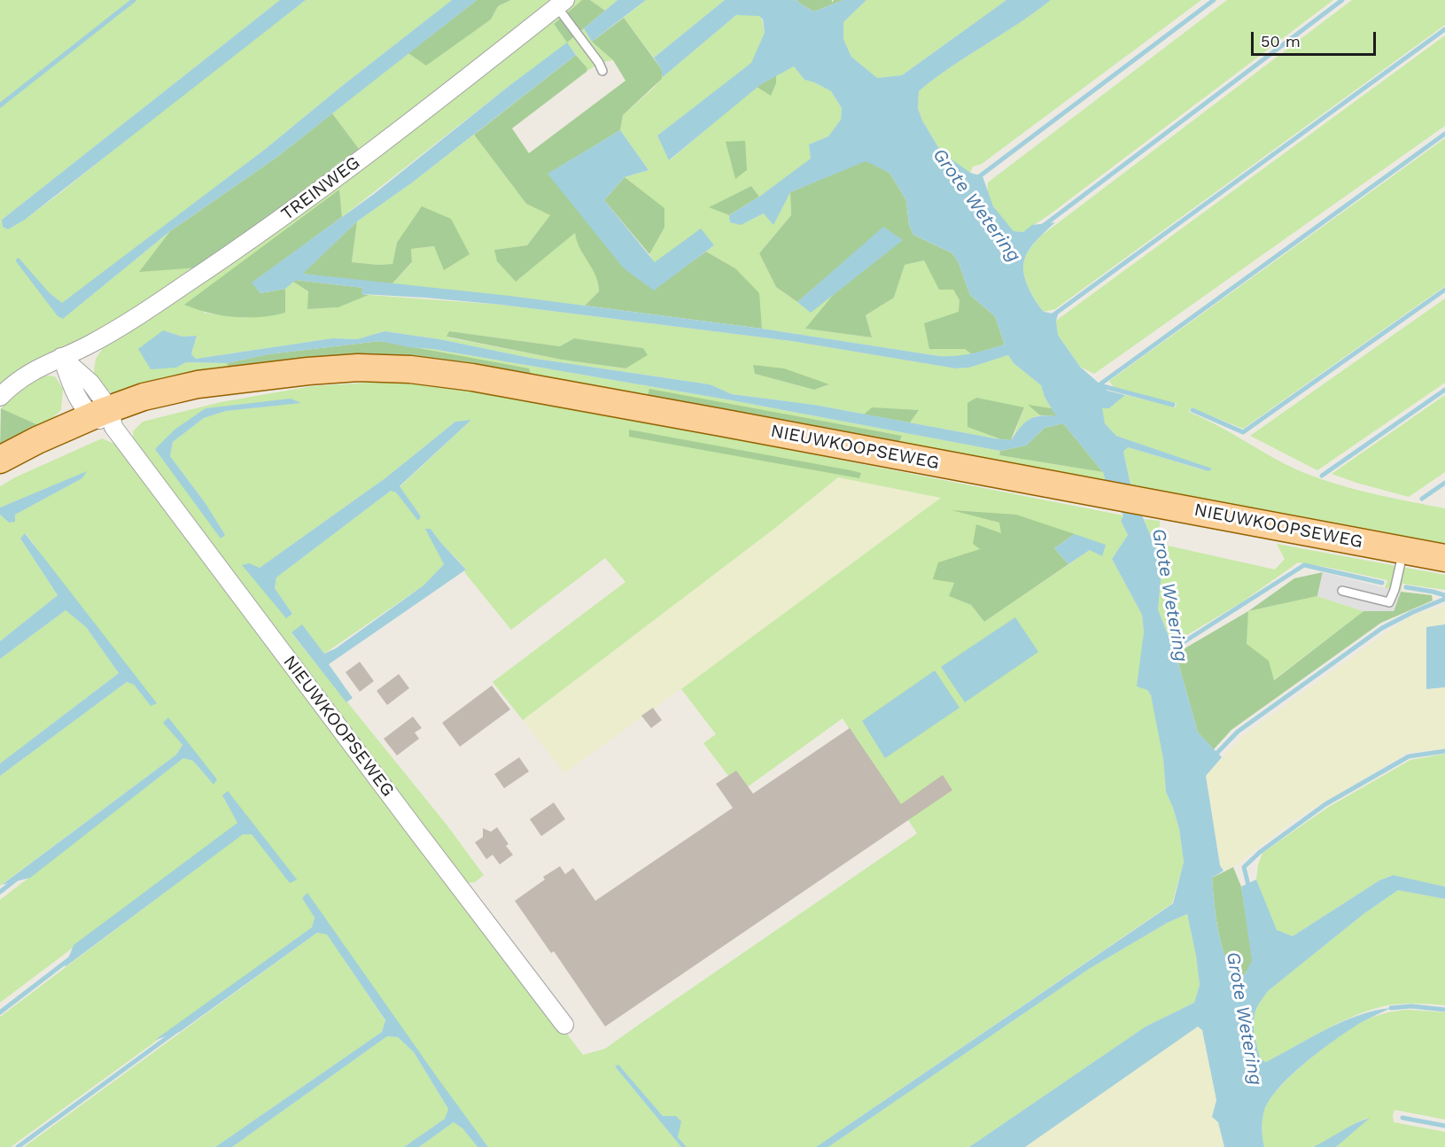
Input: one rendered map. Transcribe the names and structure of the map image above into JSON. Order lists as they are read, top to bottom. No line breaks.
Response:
{"streets":{"main road":["NIEUWKOOPSEWEG"],"street":["TREINWEG"]},"water":["Grote Wetering"],"scale_bar":"50 m"}
